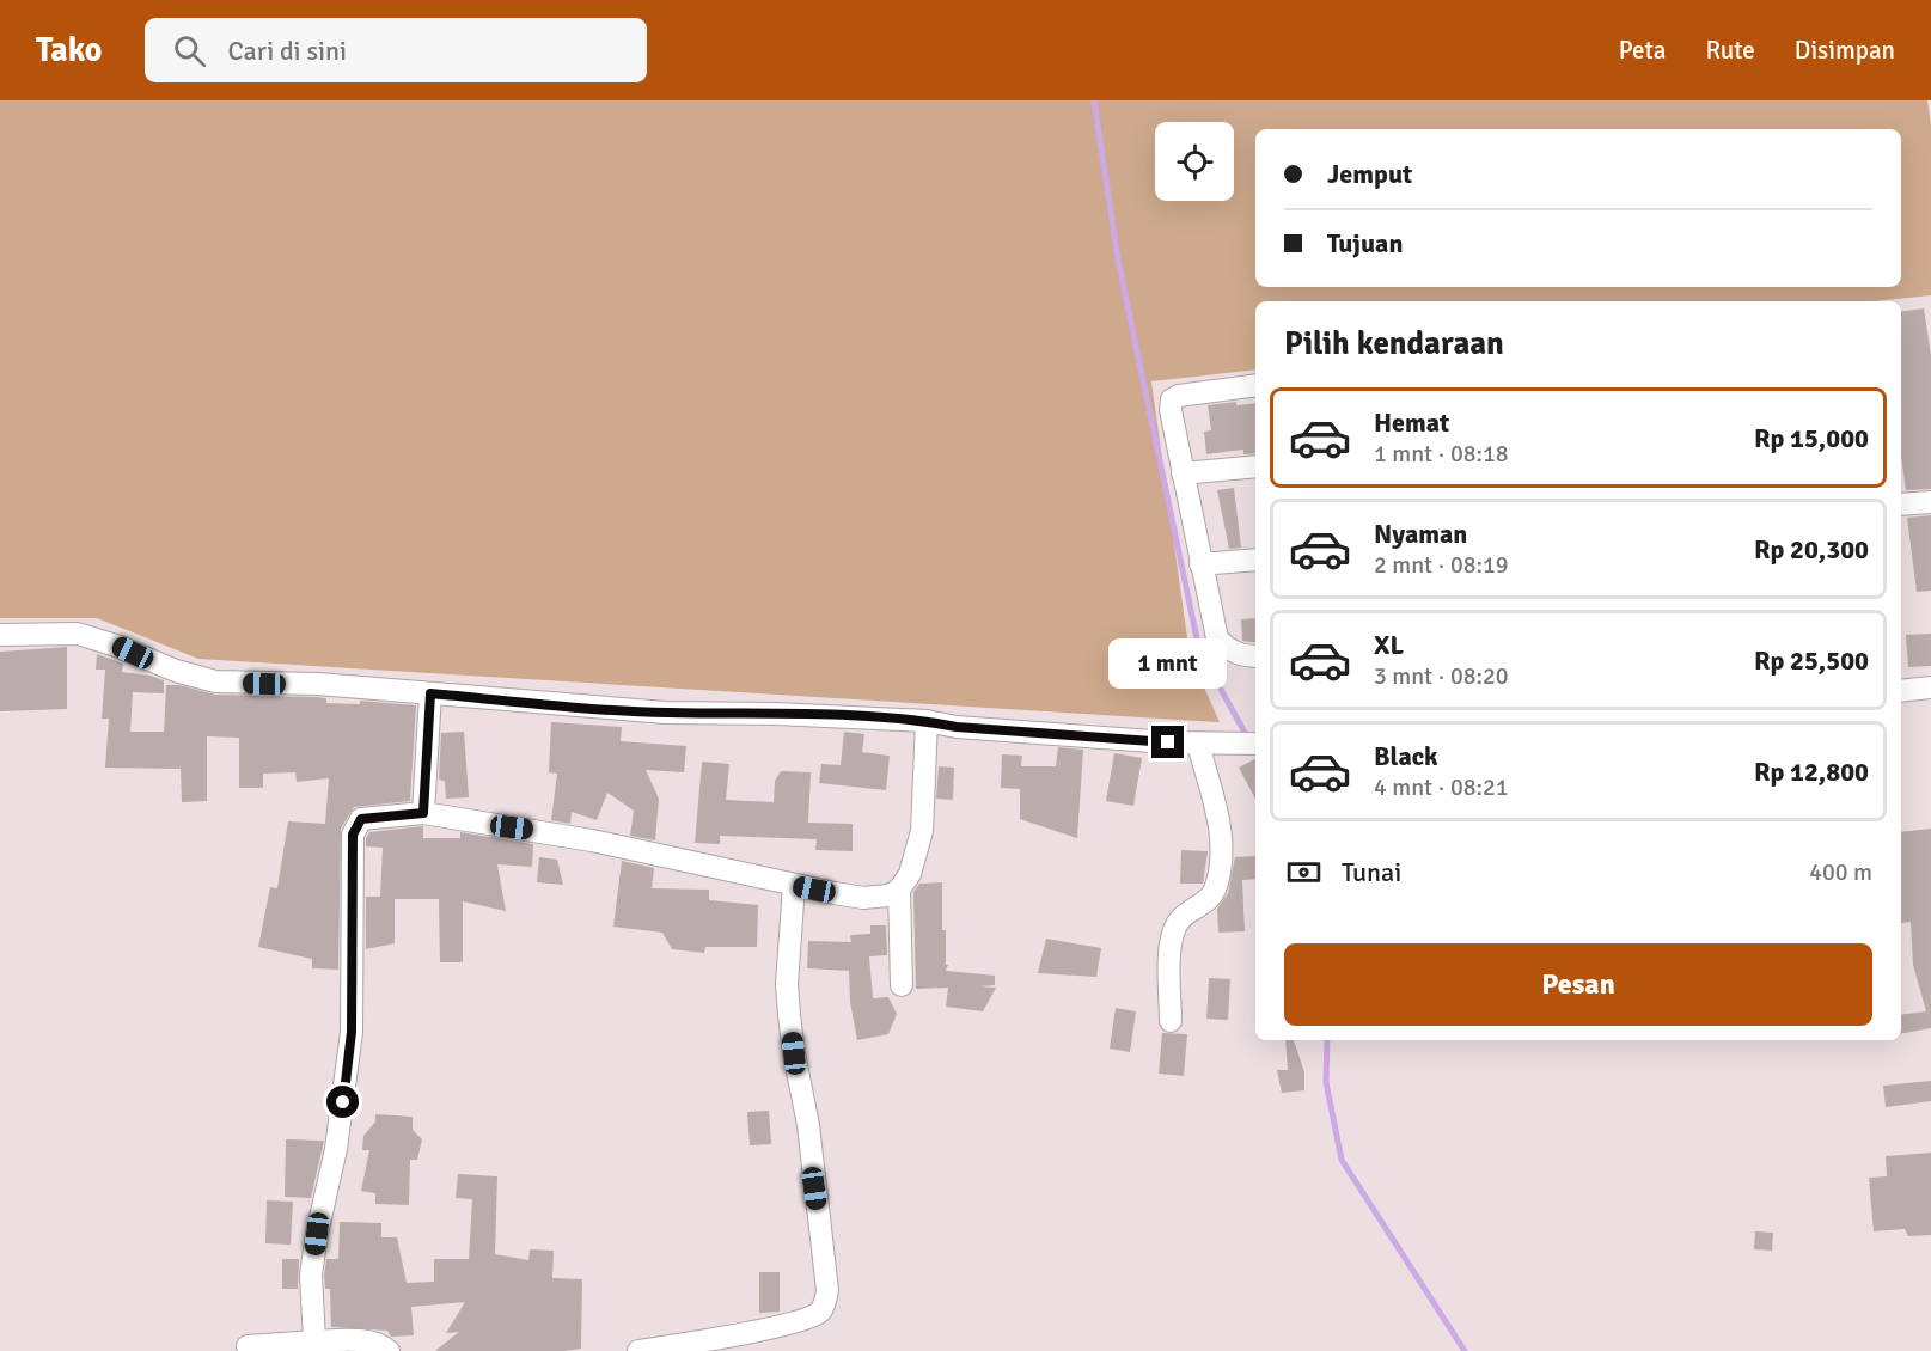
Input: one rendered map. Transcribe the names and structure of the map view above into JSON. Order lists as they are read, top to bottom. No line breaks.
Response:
{"page":{"header":"Tako","search":"Cari di sini","nav":["Peta","Rute","Disimpan"],"banner":["Jemput","Tujuan"],"heading":"Pilih kendaraan","list":[{"name":"Hemat","note":"1 mnt · 08:18","value":"Rp 15,000"},{"name":"Nyaman","note":"2 mnt · 08:19","value":"Rp 20,300"},{"name":"XL","note":"3 mnt · 08:20","value":"Rp 25,500"},{"name":"Black","note":"4 mnt · 08:21","value":"Rp 12,800"}],"bubble":"1 mnt","pay":["Tunai","400 m"],"buttons":"Pesan"}}
